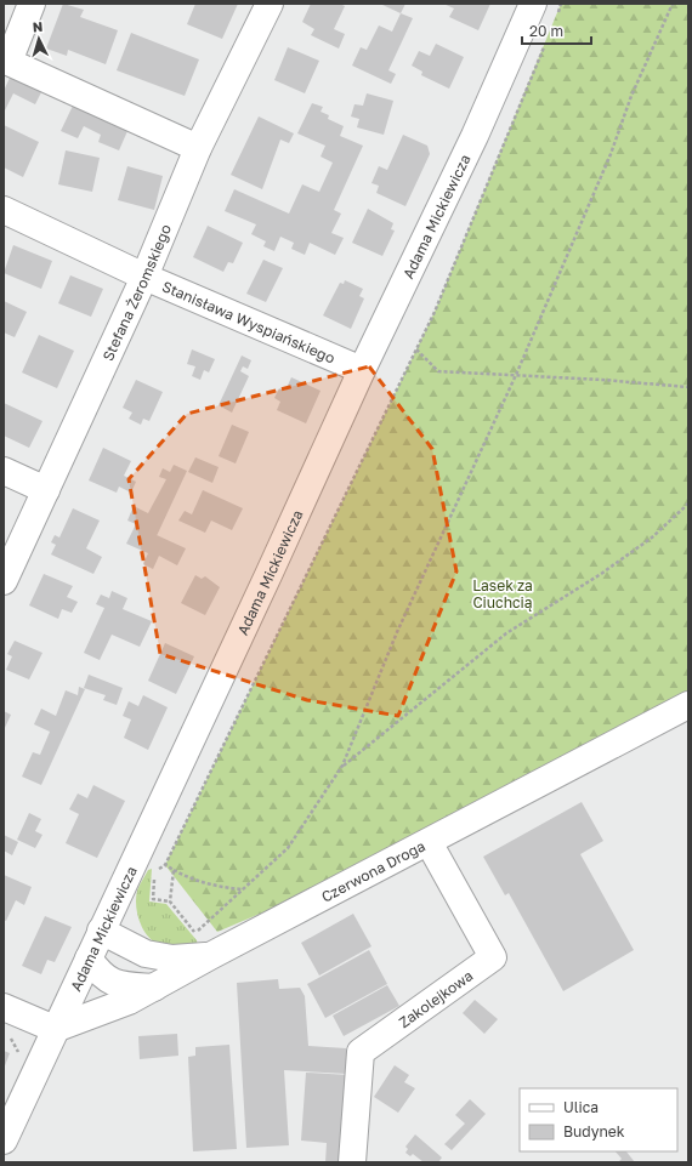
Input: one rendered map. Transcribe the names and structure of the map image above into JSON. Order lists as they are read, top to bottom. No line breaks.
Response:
{"streets":{"street":["Adama Mickiewicza","Stefana Żeromskiego","Stanisława Wyspiańskiego","Czerwona Droga","Zakolejkowa"]},"crossings":[["Adama Mickiewicza","Stanisława Wyspiańskiego"],["Adama Mickiewicza","Czerwona Droga"],["Stefana Żeromskiego","Stanisława Wyspiańskiego"],["Czerwona Droga","Zakolejkowa"]],"parks":["Lasek za Ciuchcią"],"legend":["Ulica","Budynek"],"scale_bar":"20 m","north":"top"}
